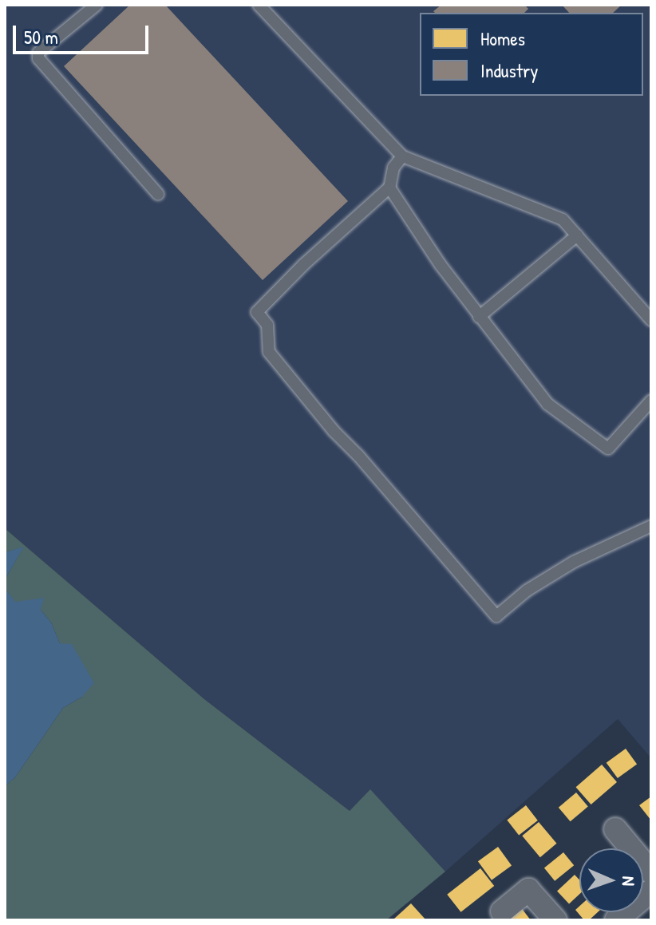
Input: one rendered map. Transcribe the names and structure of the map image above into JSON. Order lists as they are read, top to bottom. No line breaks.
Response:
{"legend":["Homes","Industry"],"scale_bar":"50 m","north":"right"}
